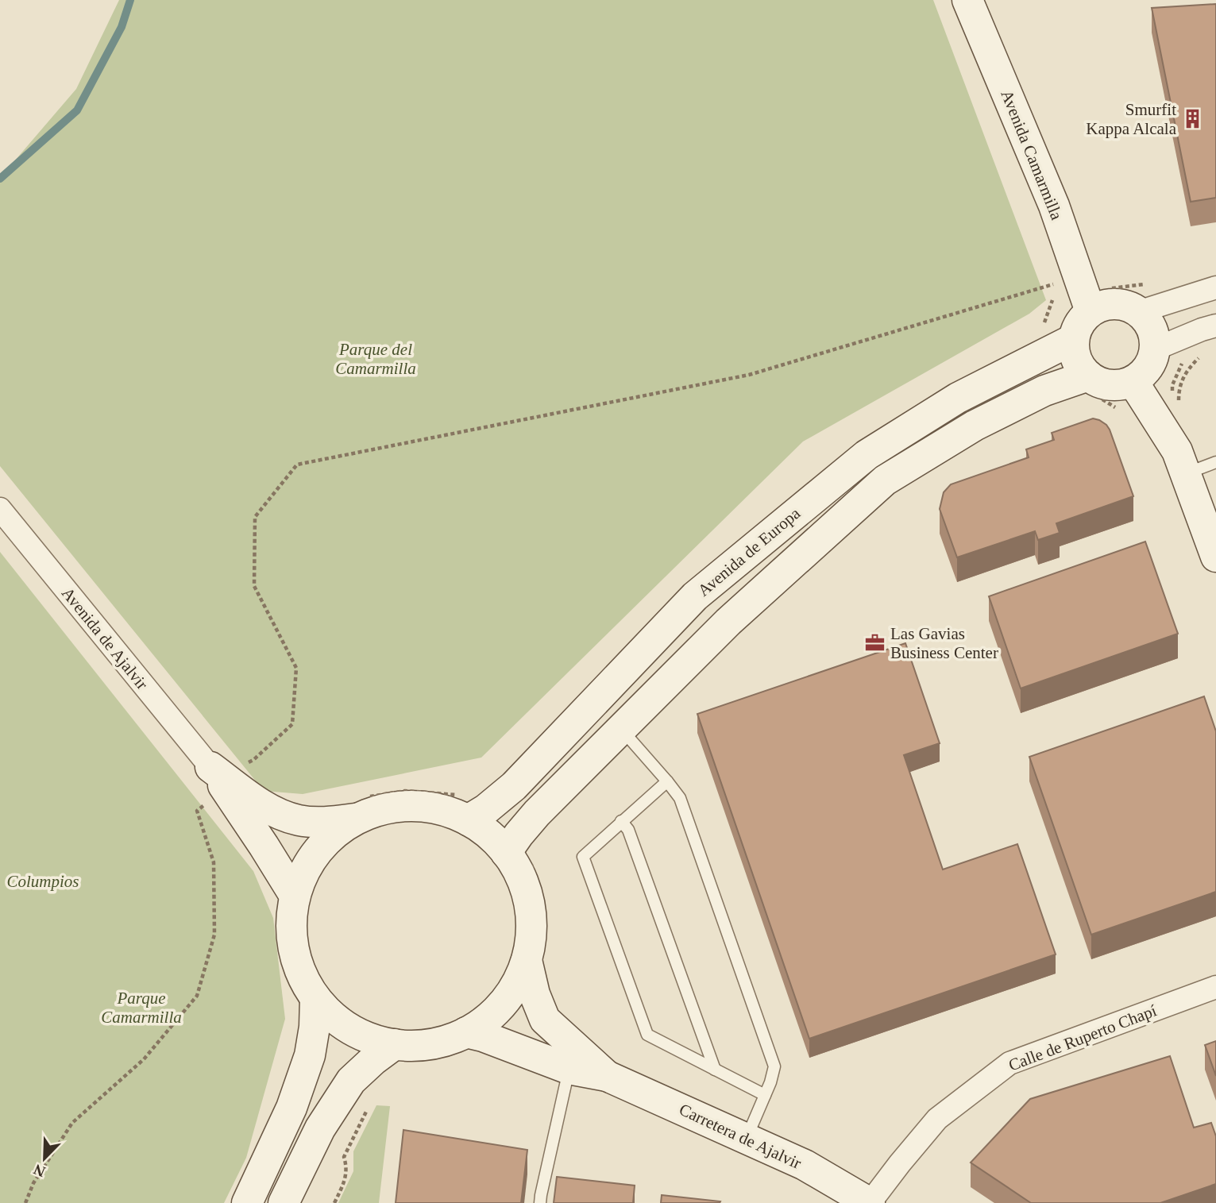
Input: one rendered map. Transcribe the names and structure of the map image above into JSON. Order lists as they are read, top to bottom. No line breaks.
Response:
{"streets":{"street":["Avenida Camarmilla","Avenida de Europa","Avenida de Ajalvir","Calle de Ruperto Chapí","Carretera de Ajalvir"]},"crossings":[["Avenida Camarmilla","Avenida de Europa"],["Calle de Ruperto Chapí","Carretera de Ajalvir"]],"parks":["Parque del Camarmilla","Columpios","Parque Camarmilla"],"places":{"building":["Smurfit Kappa Alcala"],"office":["Las Gavias Business Center"]},"north":"bottom left"}
